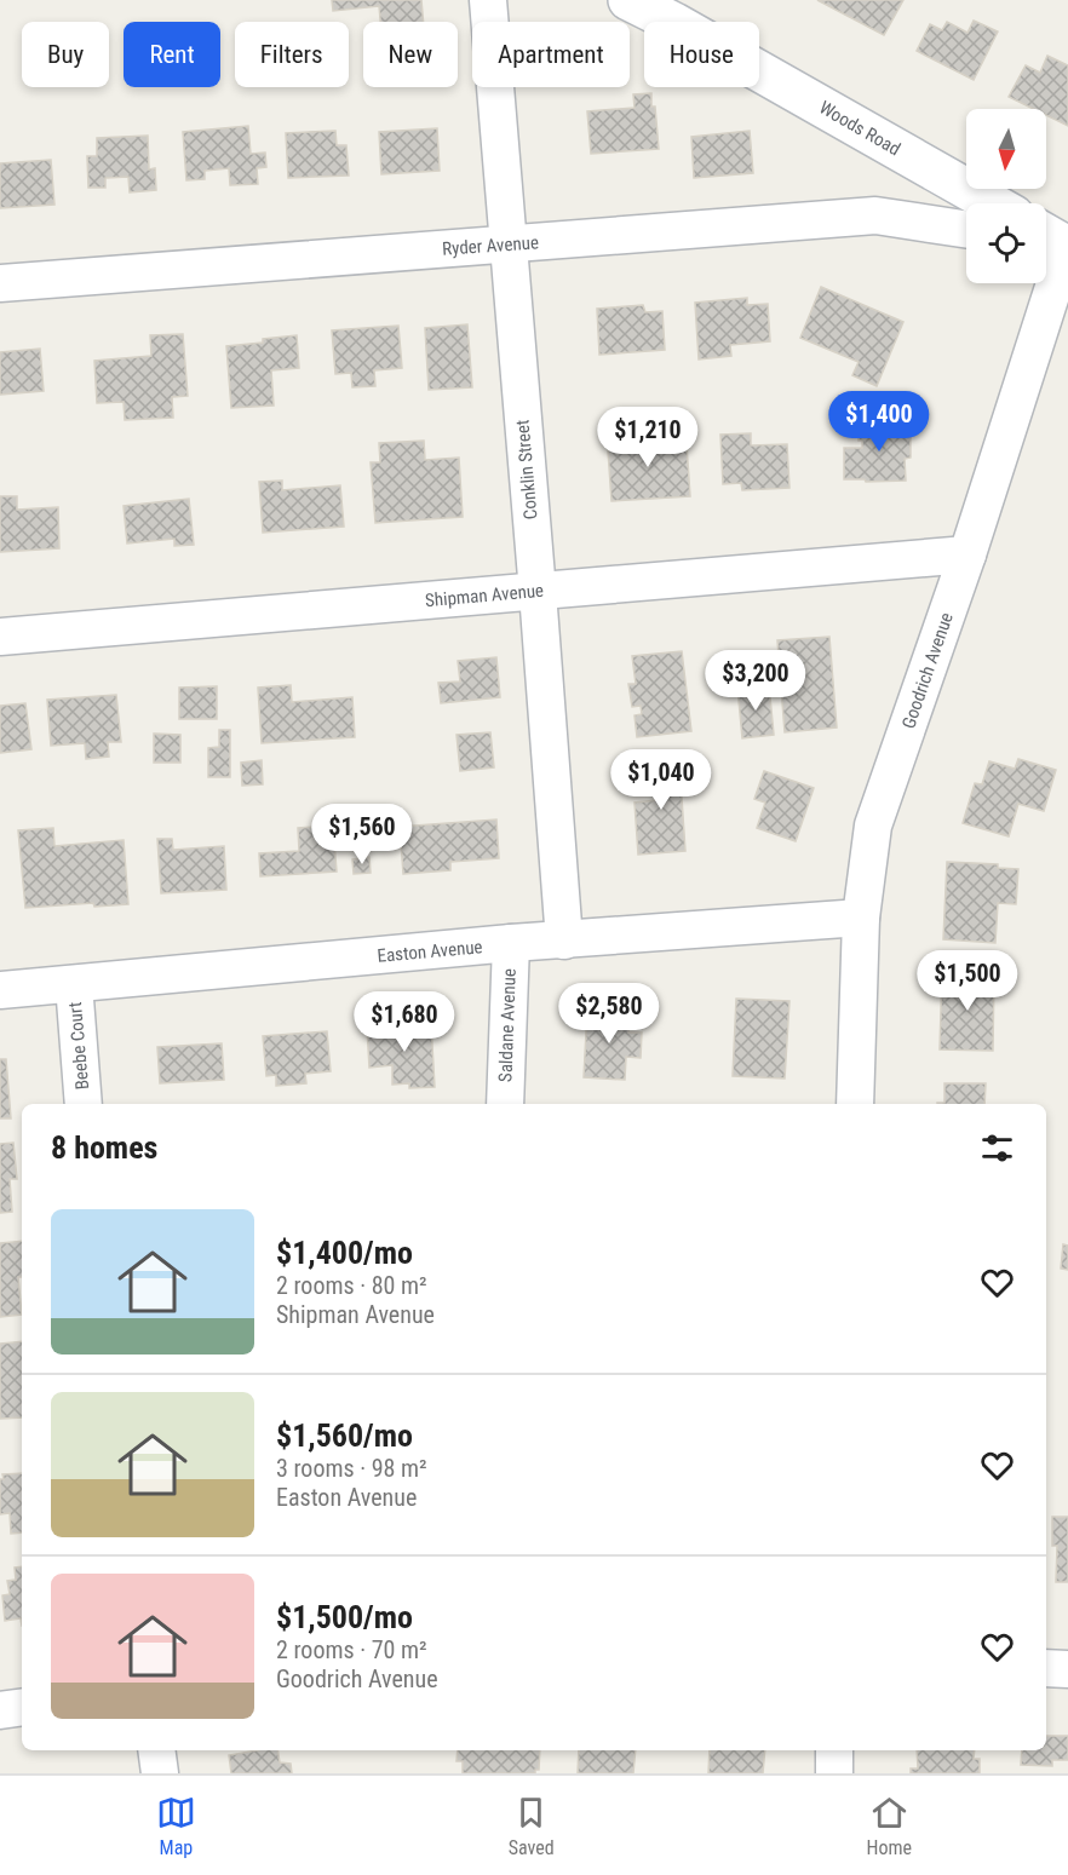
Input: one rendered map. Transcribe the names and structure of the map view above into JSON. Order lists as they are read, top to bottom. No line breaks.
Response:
{"streets":{"street":["Woods Road","Ryder Avenue","Conklin Street","Shipman Avenue","Goodrich Avenue","Easton Avenue","Saldane Avenue","Beebe Court"]},"crossings":[["Ryder Avenue","Conklin Street"],["Conklin Street","Shipman Avenue"],["Conklin Street","Easton Avenue"],["Shipman Avenue","Goodrich Avenue"],["Goodrich Avenue","Easton Avenue"],["Easton Avenue","Saldane Avenue"],["Easton Avenue","Beebe Court"]],"north":"bottom","page":{"chip":["Buy","Rent","Filters","New","Apartment","House"],"price":["$1,400","$1,210","$3,200","$1,040","$1,560","$1,500","$2,580","$1,680"],"heading":"8 homes","list":[{"name":"$1,400/mo","note":"2 rooms · 80 m² · Shipman Avenue"},{"name":"$1,560/mo","note":"3 rooms · 98 m² · Easton Avenue"},{"name":"$1,500/mo","note":"2 rooms · 70 m² · Goodrich Avenue"}],"tabs":["Map","Saved","Home"]}}
